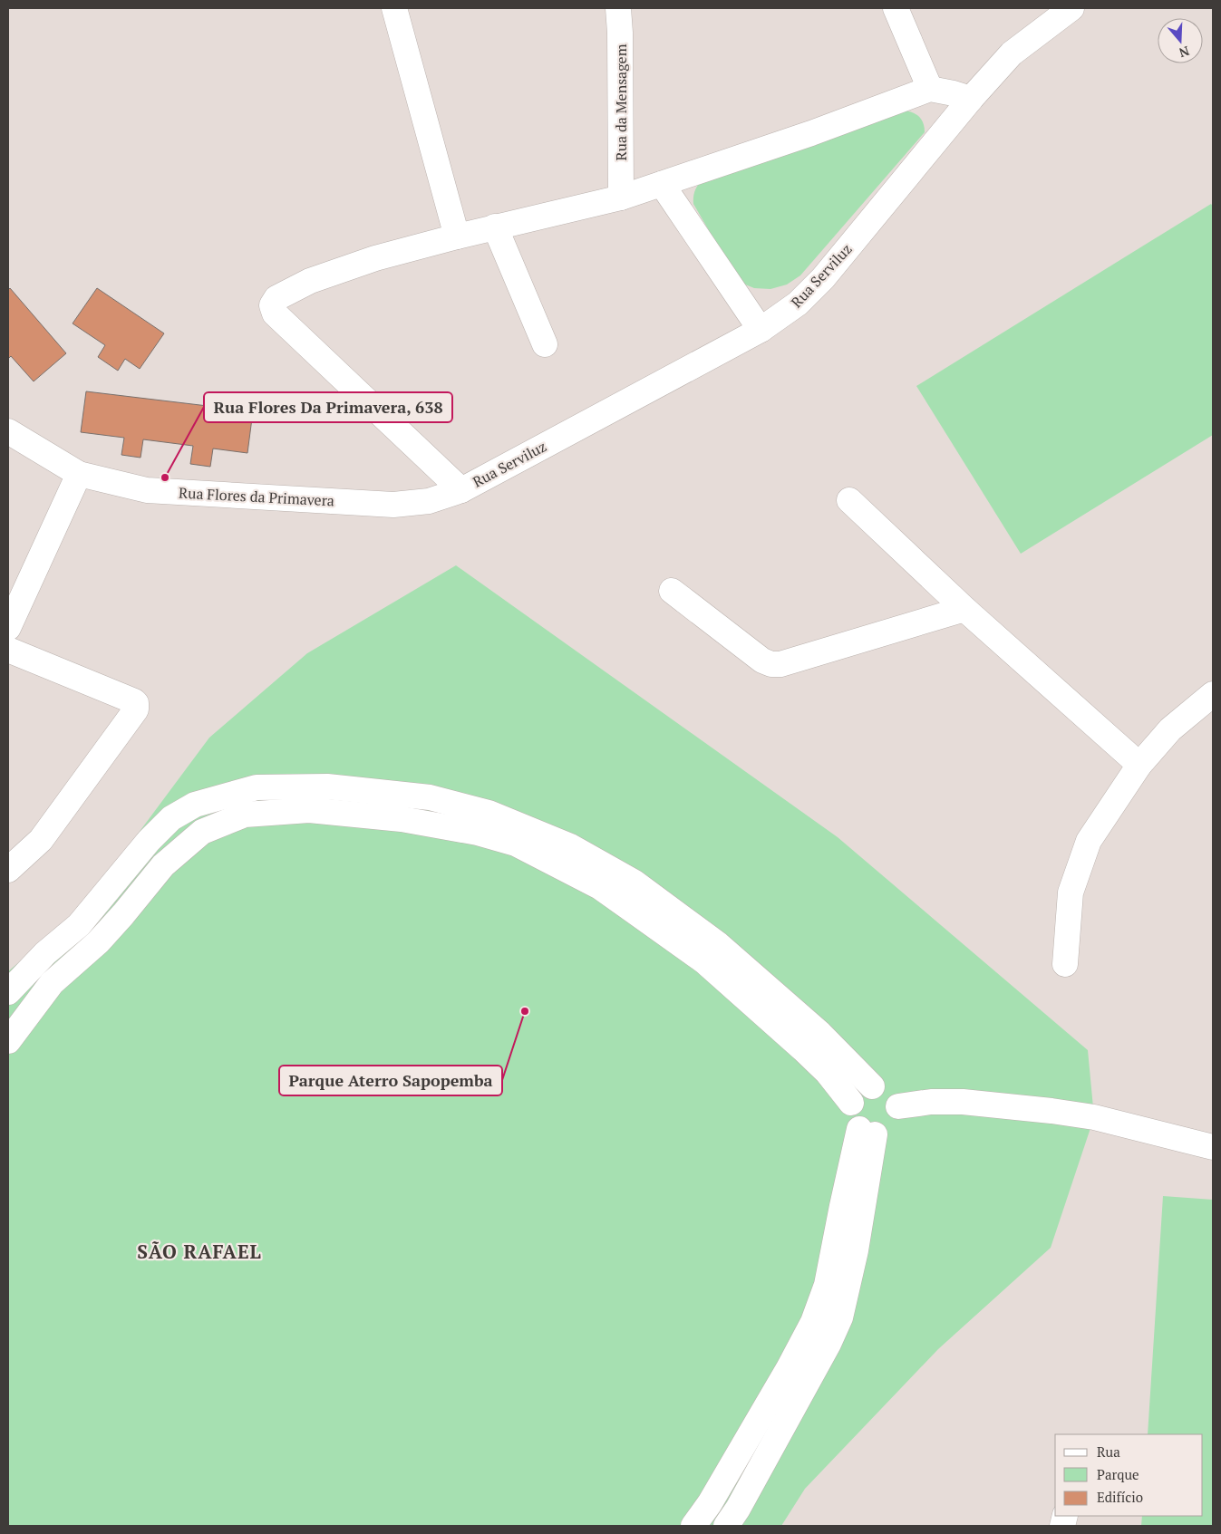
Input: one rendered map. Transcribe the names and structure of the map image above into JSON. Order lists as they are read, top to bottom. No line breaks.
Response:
{"streets":{"street":["Rua da Mensagem","Rua Serviluz","Rua Flores da Primavera"]},"crossings":[["Rua Serviluz","Rua Flores da Primavera"]],"districts":["SÃO RAFAEL"],"places":["Rua Flores Da Primavera, 638","Parque Aterro Sapopemba"],"legend":["Rua","Parque","Edifício"],"north":"bottom"}
